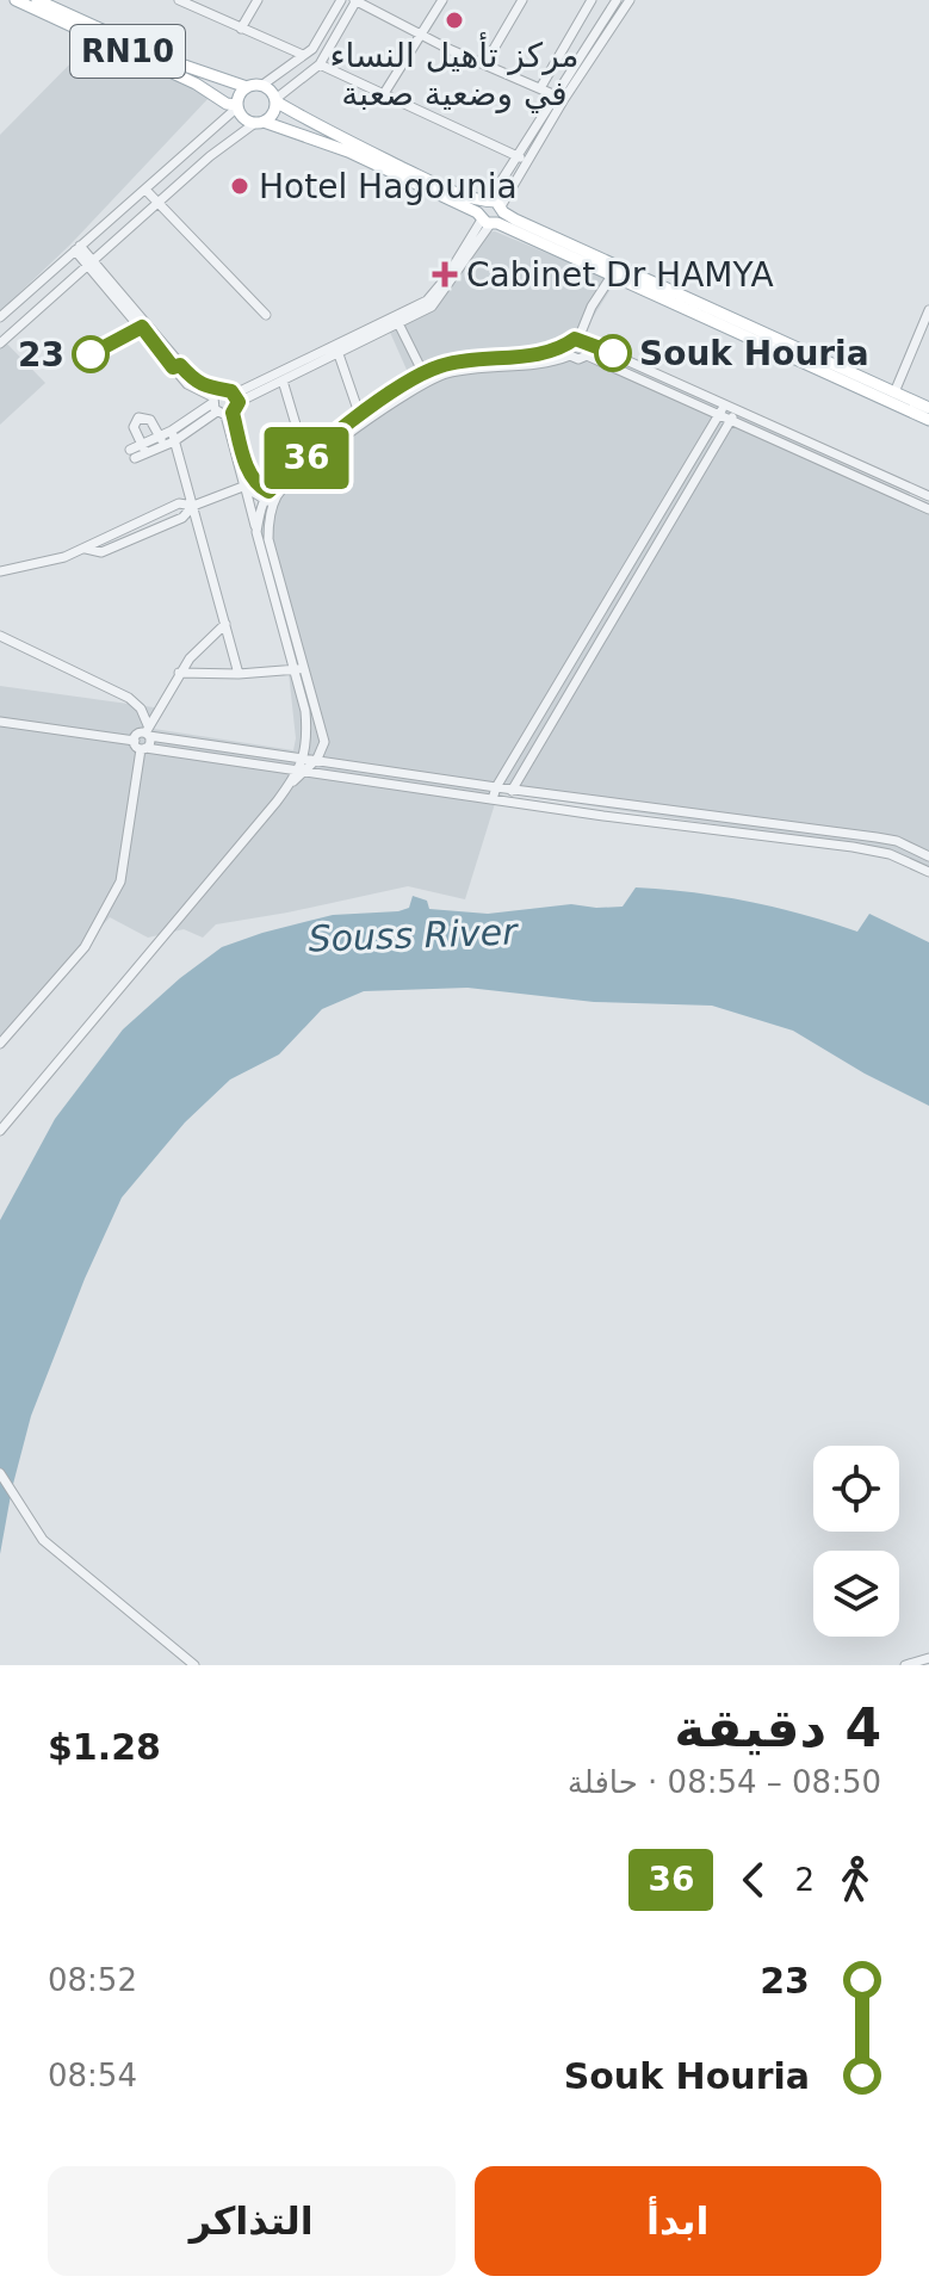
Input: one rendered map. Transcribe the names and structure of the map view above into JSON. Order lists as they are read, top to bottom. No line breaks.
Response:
{"streets":{"main road":["RN10"]},"water":["Souss River"],"places":{"other":["مركز تأهيل النساء في وضعية صعبة","Hotel Hagounia","Souk Houria","23"],"health":["Cabinet Dr HAMYA"]},"lines":["bus line 36"],"page":{"on_map":"36","heading":["4 دقيقة","08:50 – 08:54 · حافلة","$1.28"],"legs":["2","36"],"list":[{"name":"23","value":"08:52"},{"name":"Souk Houria","value":"08:54"}],"buttons":["ابدأ","التذاكر"]}}
